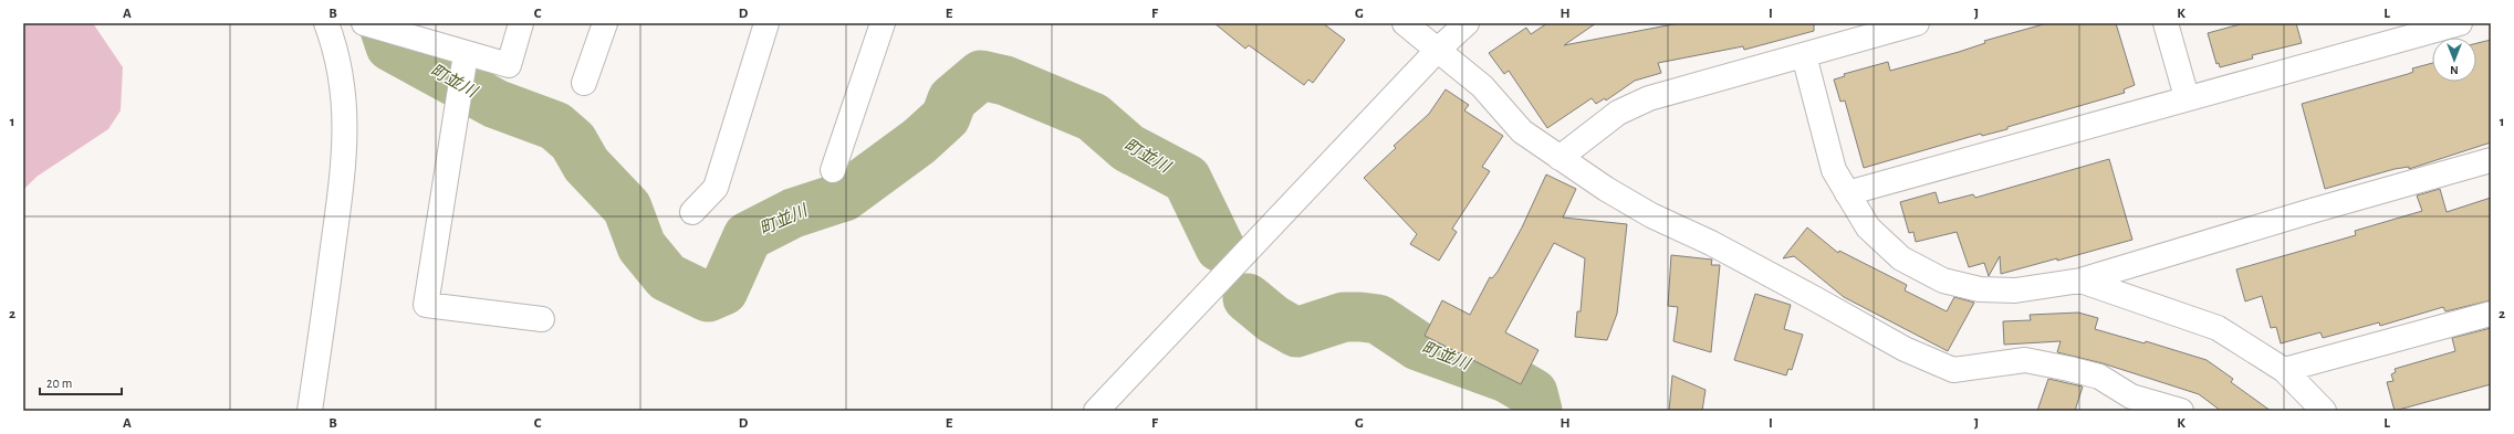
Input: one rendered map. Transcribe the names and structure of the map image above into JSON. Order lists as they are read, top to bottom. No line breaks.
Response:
{"water":["町並川"],"scale_bar":"20 m","north":"bottom","grid":{"columns":["A","B","C","D","E","F","G","H","I","J","K","L"],"rows":["1","2"]}}
